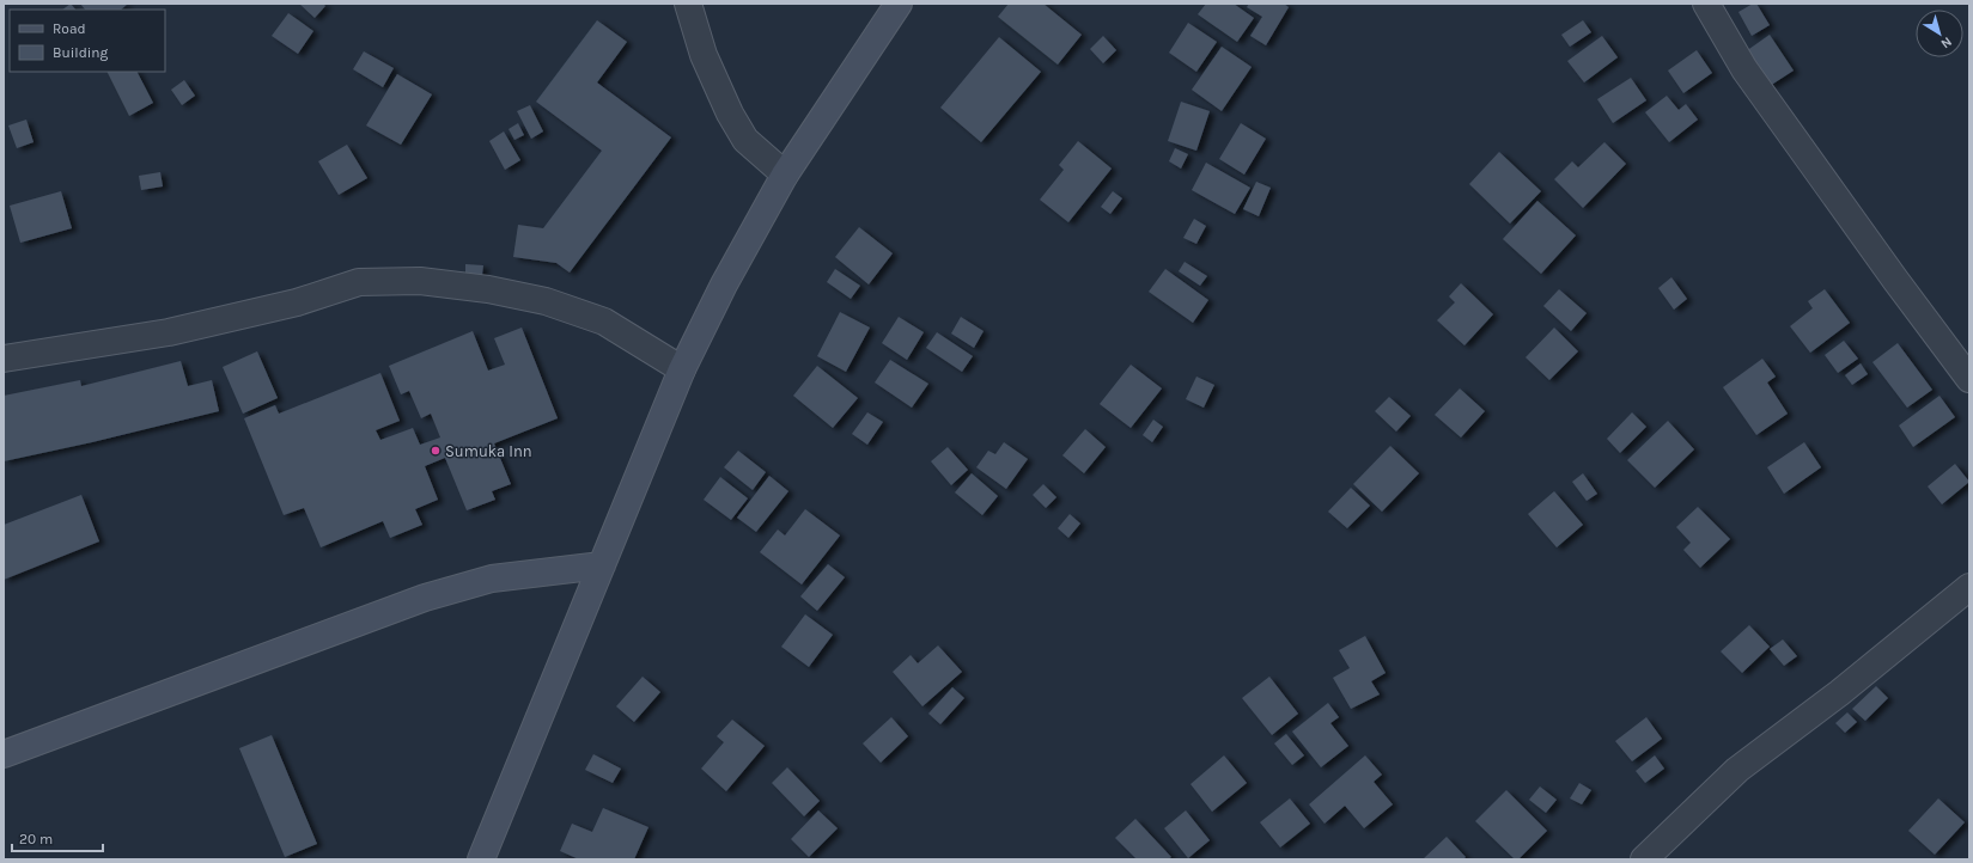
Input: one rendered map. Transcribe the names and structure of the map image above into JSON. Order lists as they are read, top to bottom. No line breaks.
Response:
{"places":["Sumuka Inn"],"legend":["Road","Building"],"scale_bar":"20 m","north":"bottom right"}
